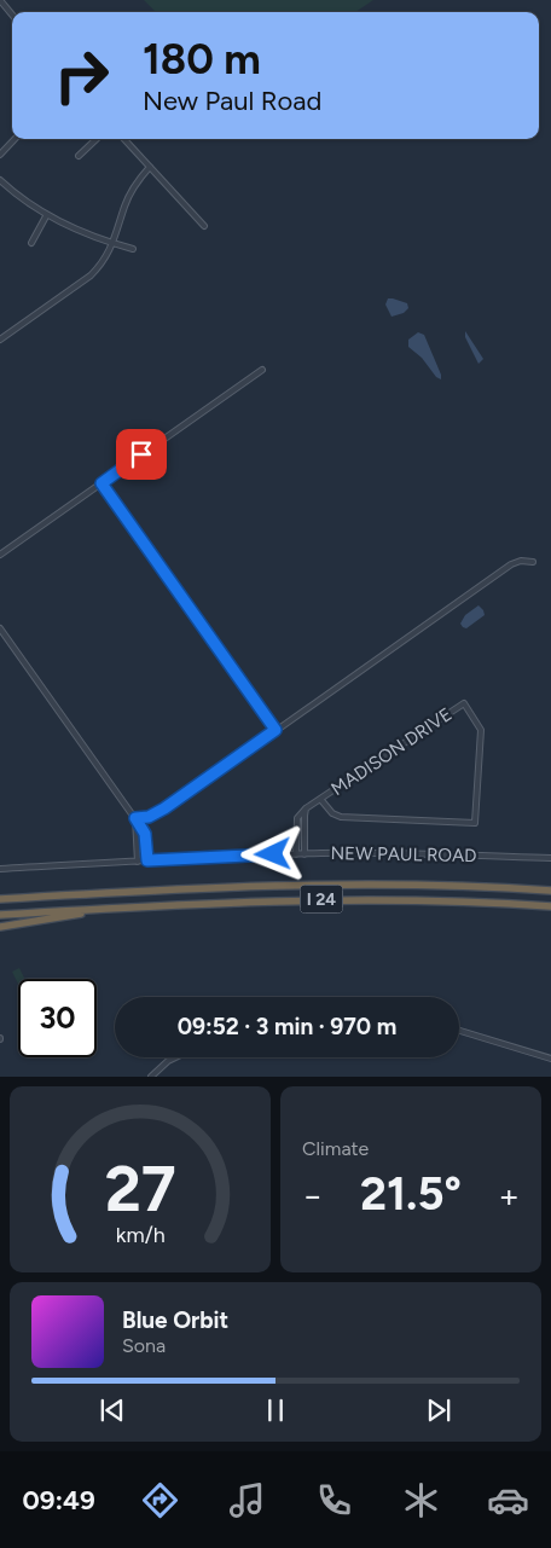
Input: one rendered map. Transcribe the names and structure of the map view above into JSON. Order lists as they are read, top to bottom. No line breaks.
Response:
{"streets":{"highway":["I 24"],"street":["MADISON DRIVE","NEW PAUL ROAD"]},"page":{"turn":["180 m","New Paul Road"],"limit":"30","trip":"09:52 · 3 min · 970 m","tile":"Climate","heat":["−","21.5°","+"],"song":["Blue Orbit","Sona"],"tabs":"09:49","gauge":["27","km/h"]}}
